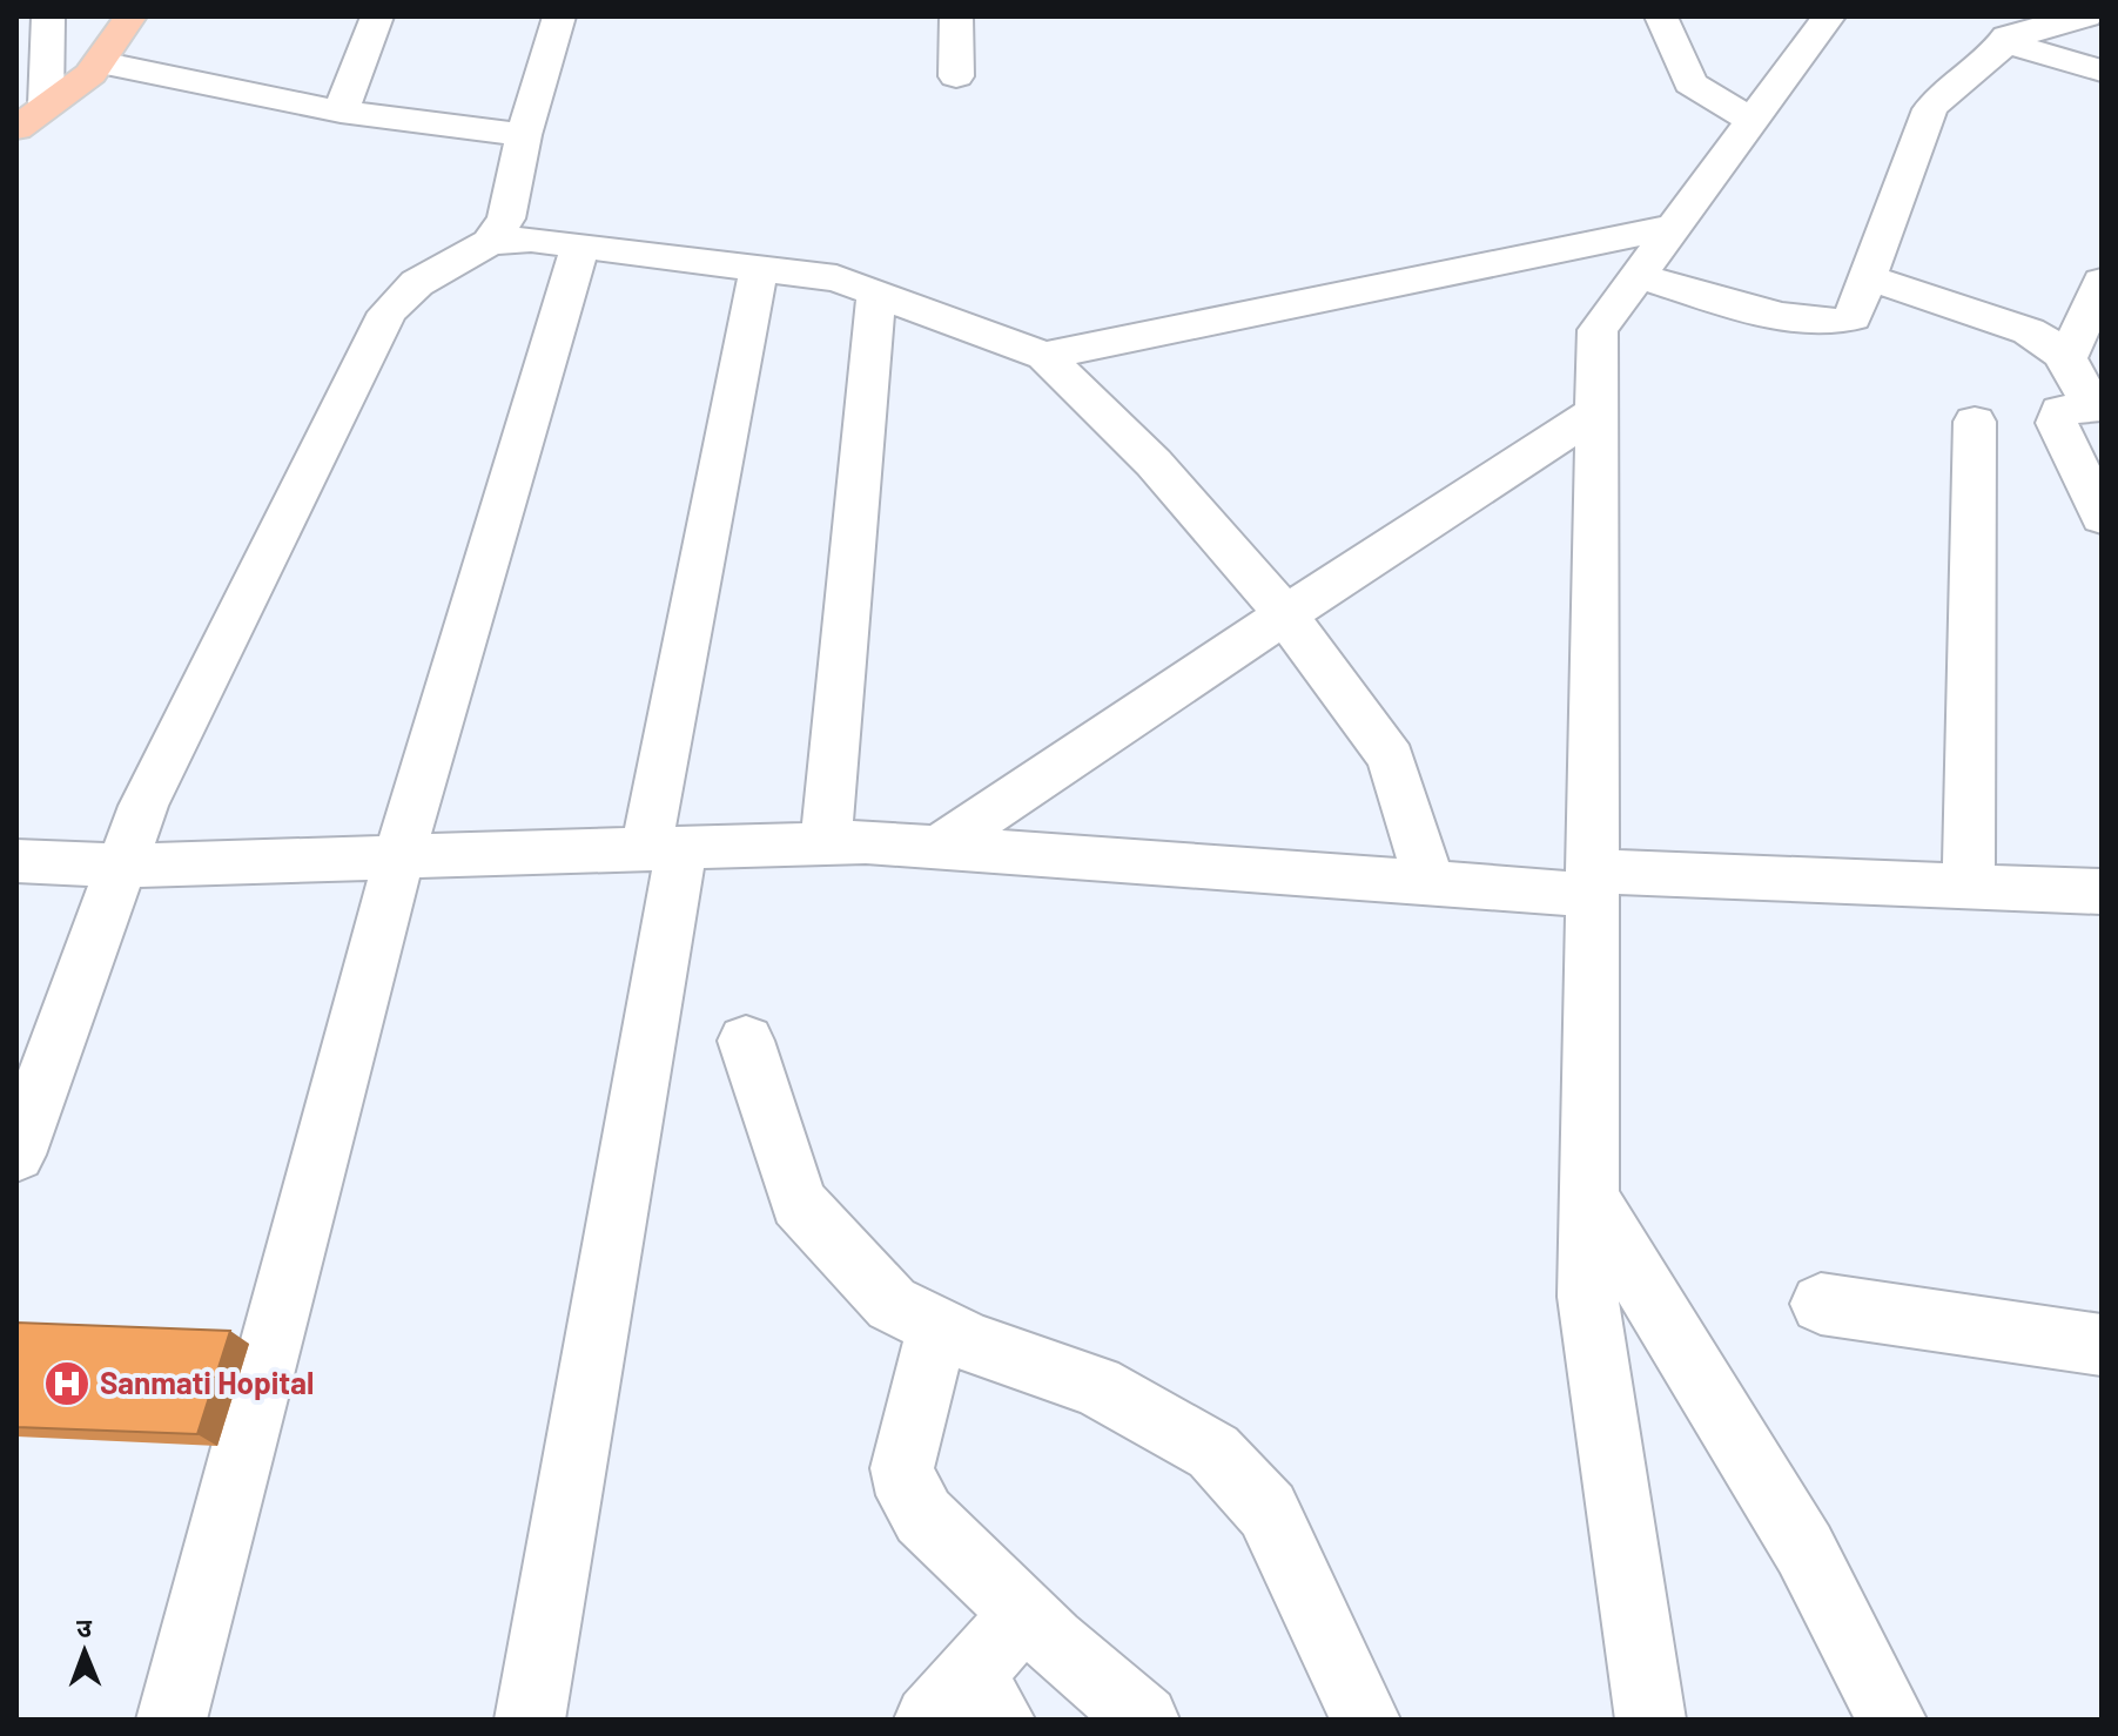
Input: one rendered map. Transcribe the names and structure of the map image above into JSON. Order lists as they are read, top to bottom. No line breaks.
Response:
{"places":{"hospital":["Sanmati Hopital"]},"north":"top"}
